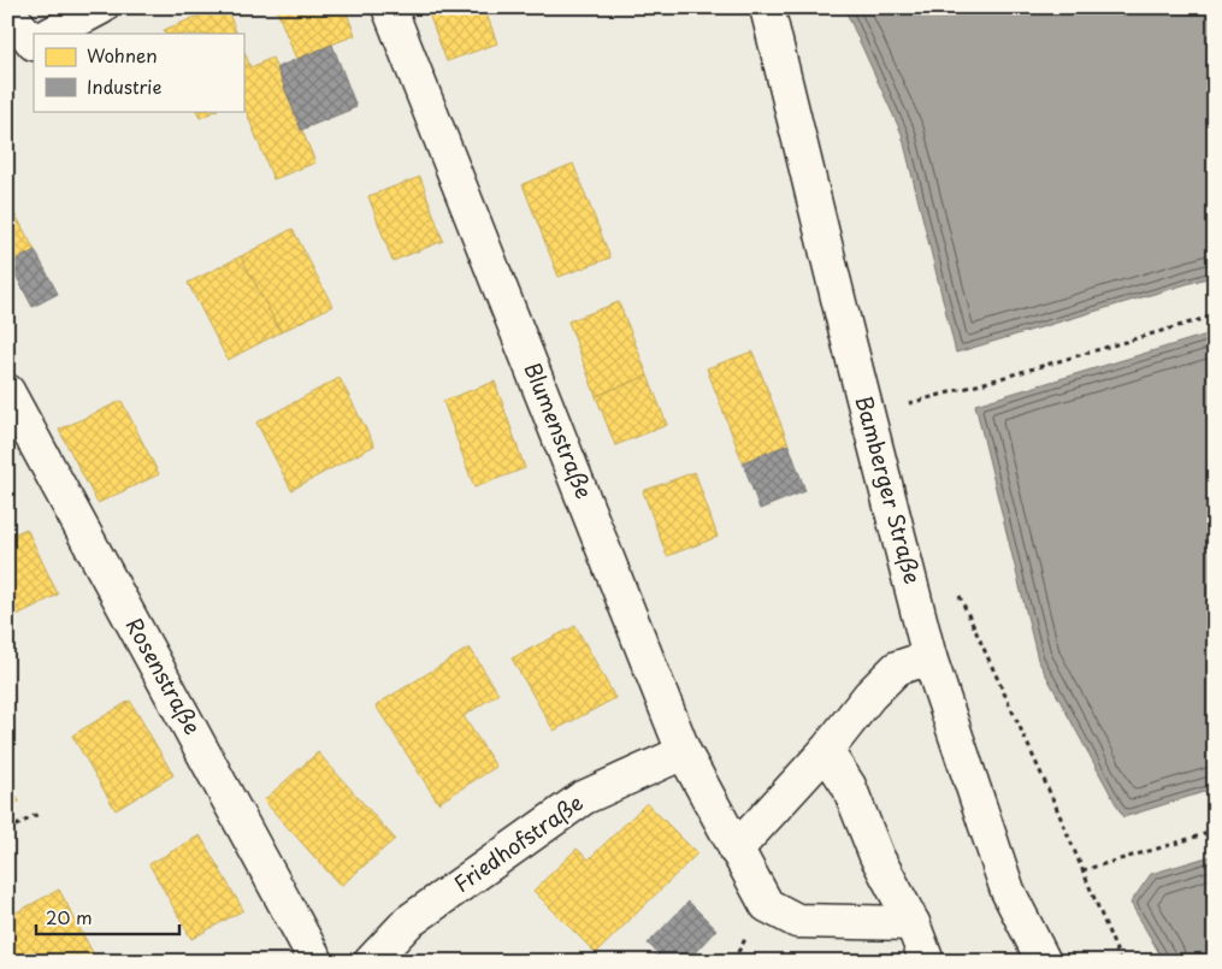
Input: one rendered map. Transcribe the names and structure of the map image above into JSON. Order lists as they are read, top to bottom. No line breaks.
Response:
{"streets":{"street":["Blumenstraße","Bamberger Straße","Rosenstraße","Friedhofstraße"]},"crossings":[["Blumenstraße","Friedhofstraße"]],"legend":["Wohnen","Industrie"],"scale_bar":"20 m"}
